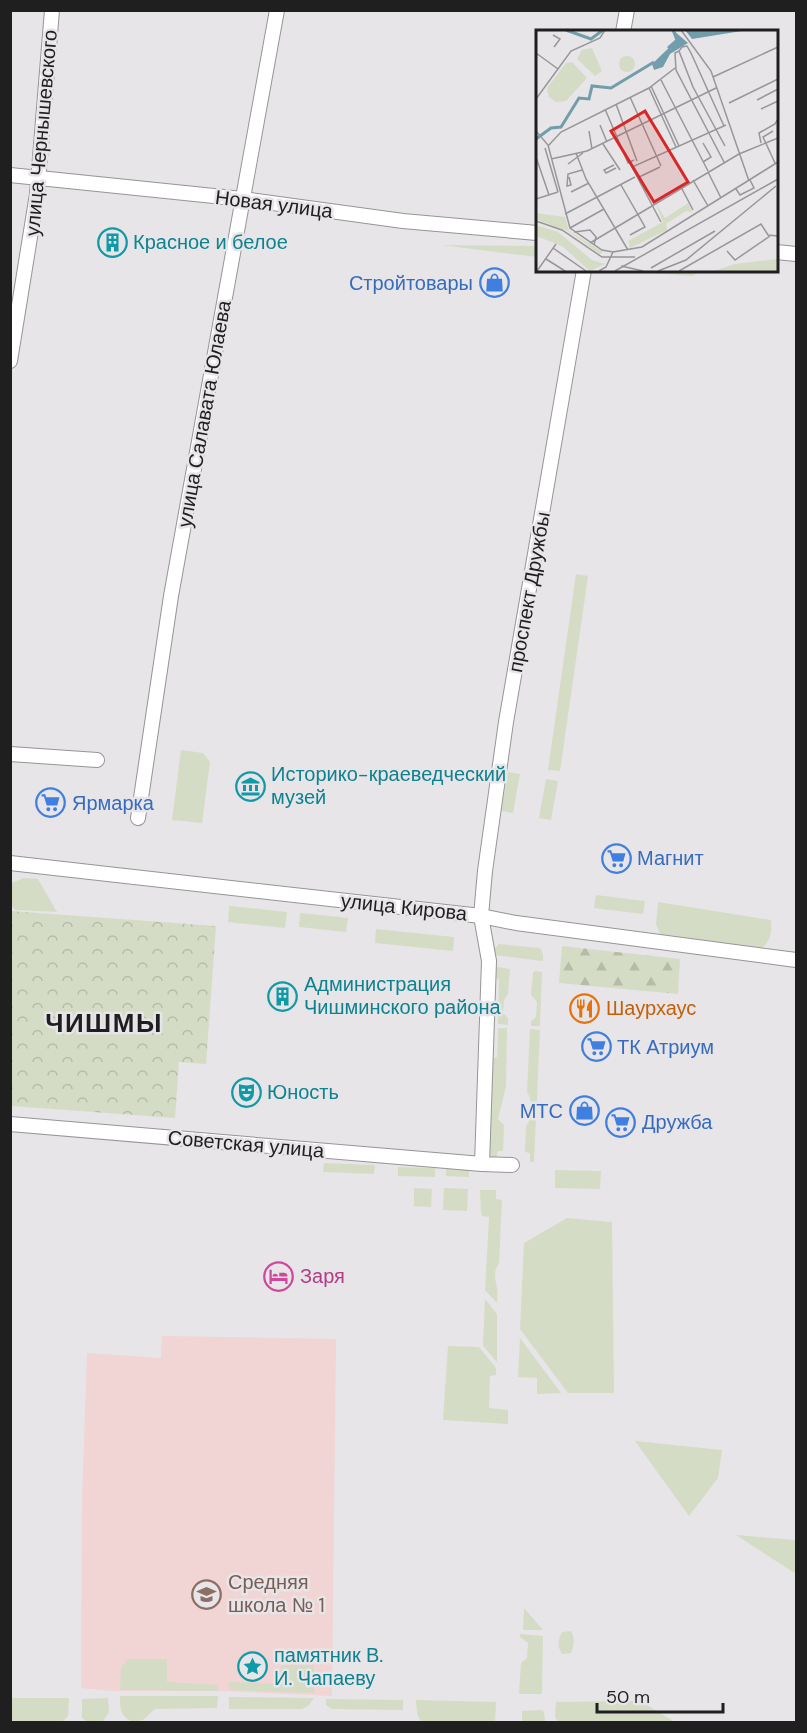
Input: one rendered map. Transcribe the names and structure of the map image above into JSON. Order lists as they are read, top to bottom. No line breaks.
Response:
{"streets":{"street":["улица Чернышевского","Новая улица","улица Салавата Юлаева","проспект Дружбы","улица Кирова","Советская улица"]},"crossings":[["улица Чернышевского","Новая улица"],["Новая улица","улица Салавата Юлаева"],["проспект Дружбы","улица Кирова"],["проспект Дружбы","Советская улица"]],"districts":["ЧИШМЫ"],"places":{"building":["Красное и белое","Администрация Чишминского района"],"shop":["Стройтовары","МТС"],"museum":["Историко-краеведческий музей"],"supermarket":["Ярмарка","Магнит","ТК Атриум","Дружба"],"restaurant":["Шаурхаус"],"theatre":["Юность"],"hotel":["Заря"],"school or university":["Средняя школа № 1"],"place":["памятник В. И. Чапаеву"]},"scale_bar":"50 m"}
